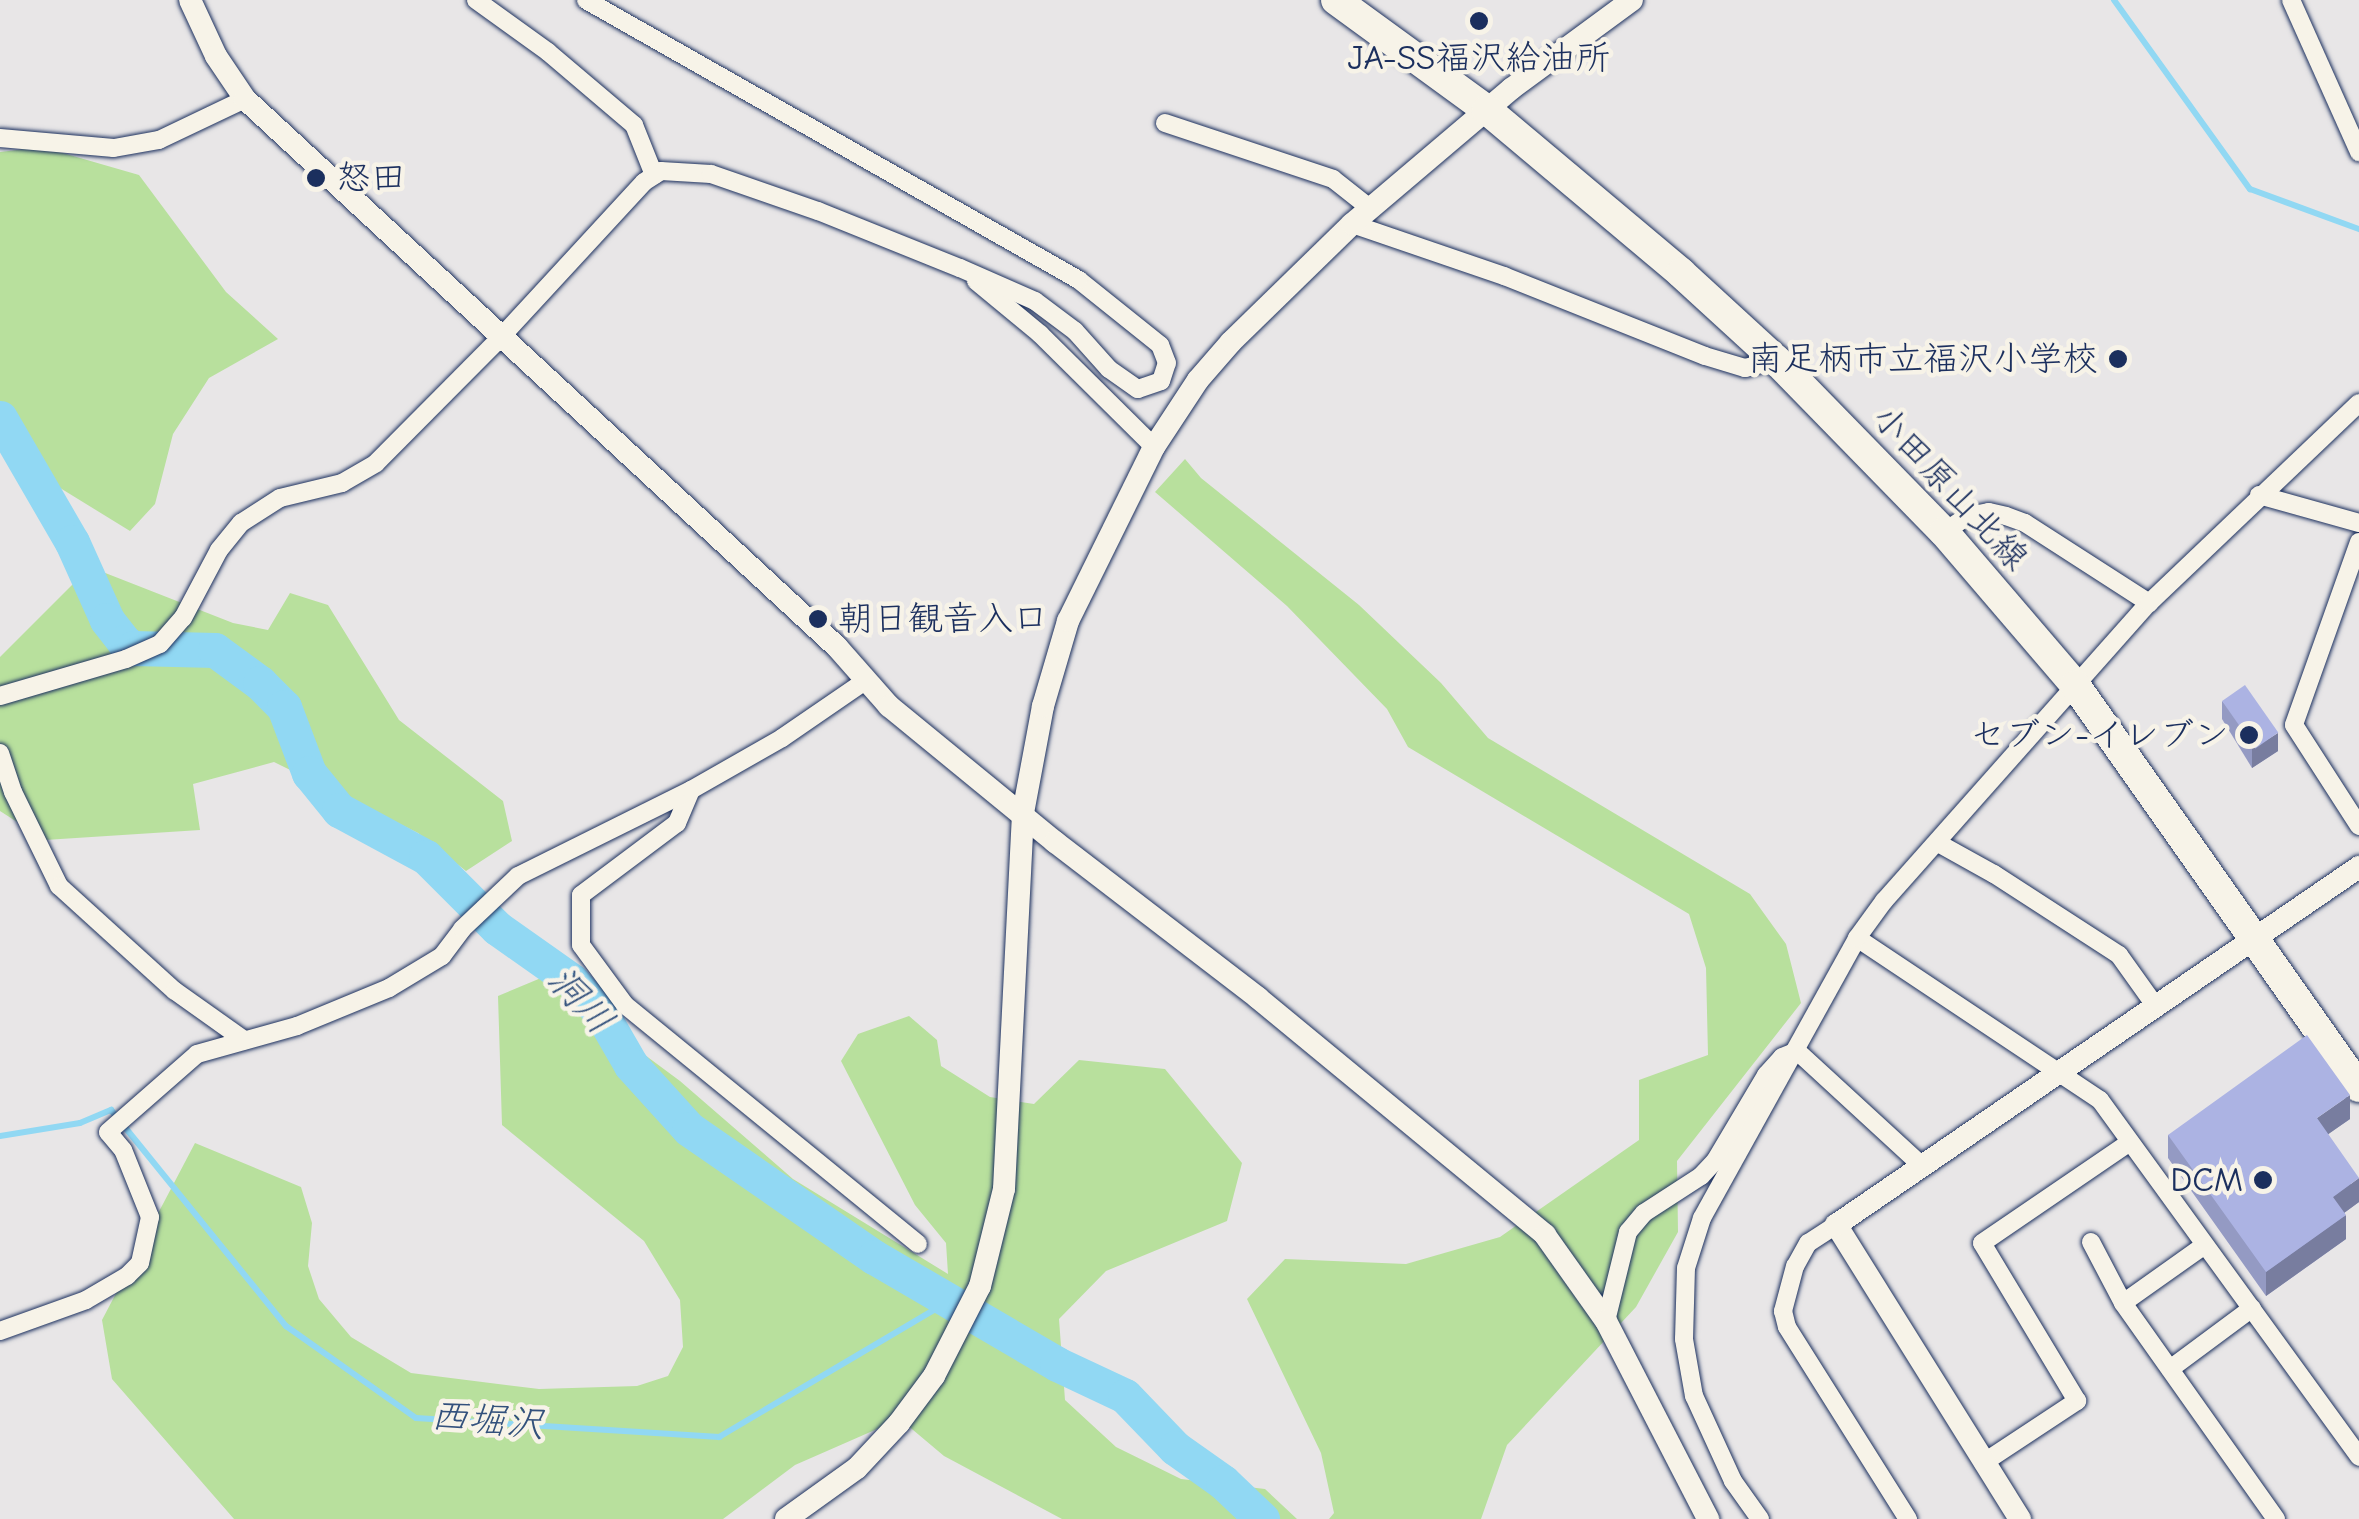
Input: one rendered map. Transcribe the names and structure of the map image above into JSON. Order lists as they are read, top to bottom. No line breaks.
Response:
{"streets":{"main road":["小田原山北線"]},"water":["洞川","西堀沢"],"places":["JA-SS福沢給油所","怒田","南足柄市立福沢小学校","朝日観音入口","セブン-イレブン","DCM"]}
